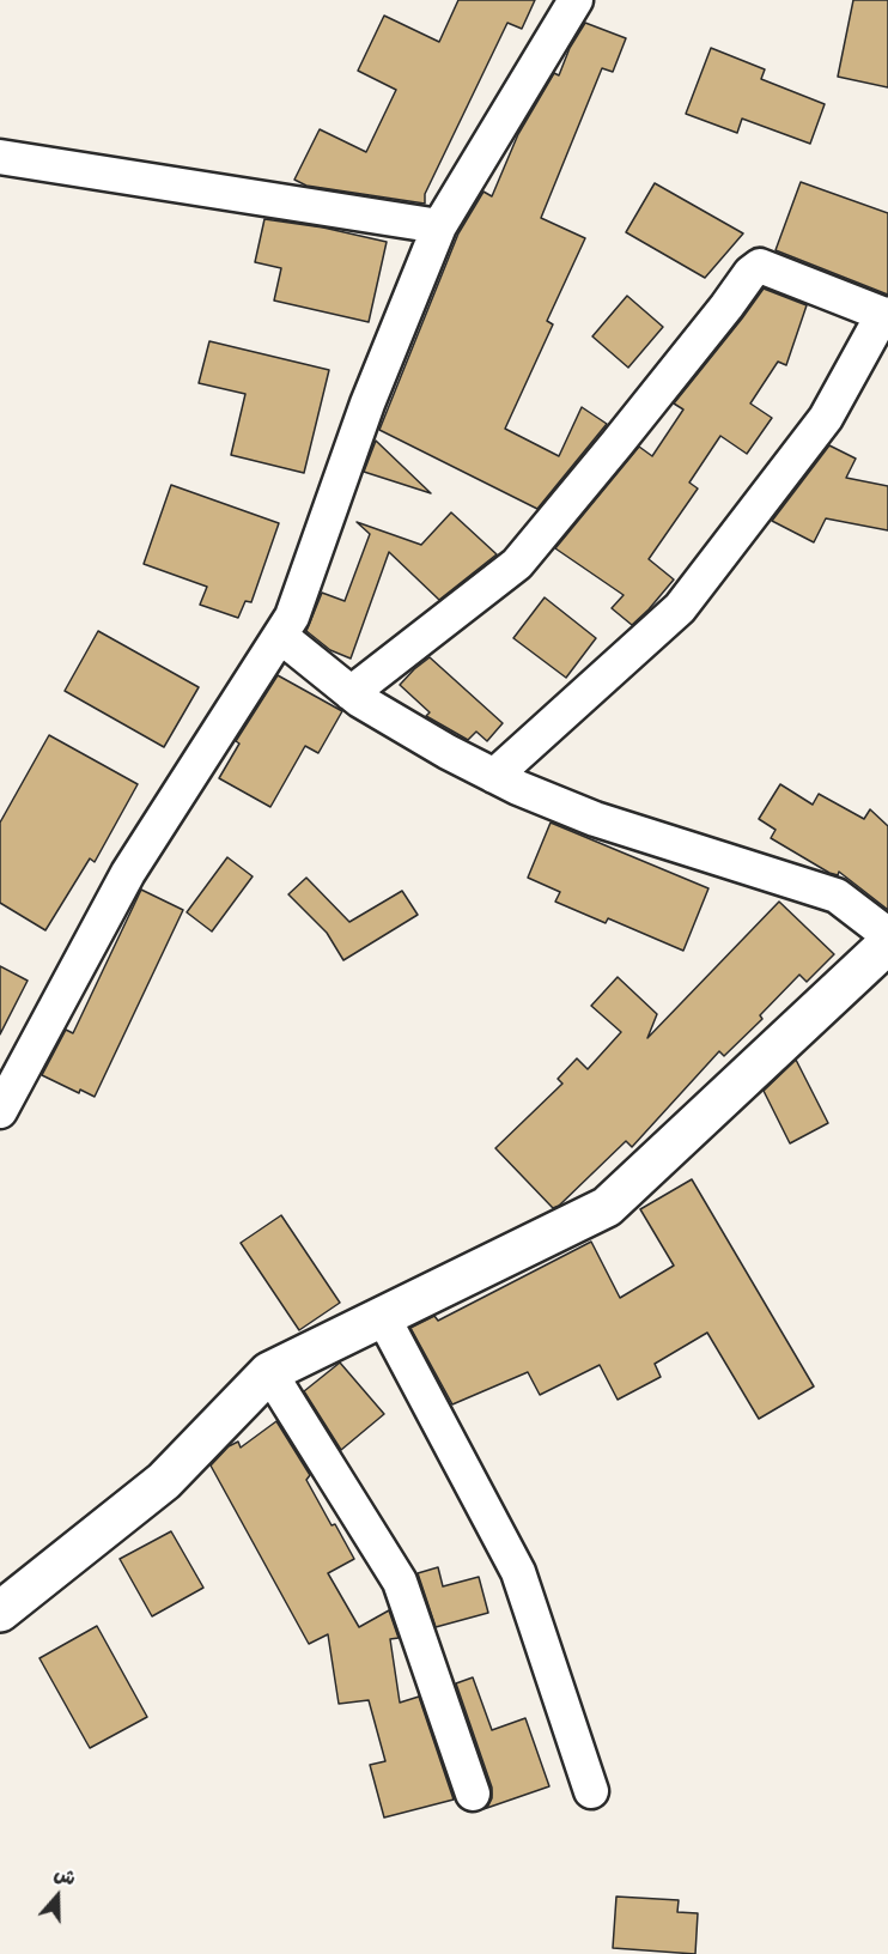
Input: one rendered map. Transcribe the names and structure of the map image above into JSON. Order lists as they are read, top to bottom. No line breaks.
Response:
{"north":"top"}
